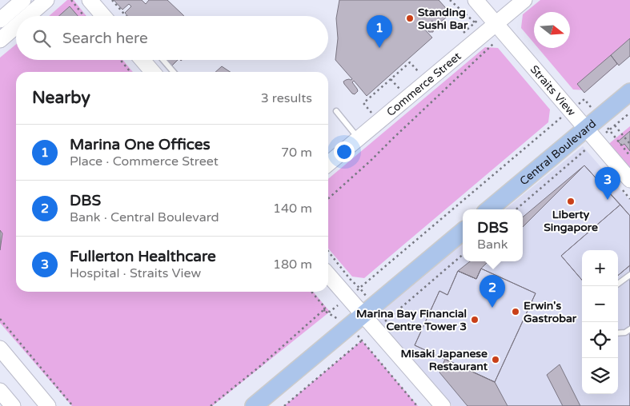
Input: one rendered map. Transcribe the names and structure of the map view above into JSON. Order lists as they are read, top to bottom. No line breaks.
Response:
{"streets":{"main road":["Central Boulevard"],"street":["Commerce Street","Straits View"]},"crossings":[["Commerce Street","Straits View"],["Straits View","Central Boulevard"]],"places":["Standing Sushi Bar","Liberty Singapore","Erwin's Gastrobar","Marina Bay Financial Centre Tower 3","Misaki Japanese Restaurant"],"north":"right","page":{"pins":["1","3","2"],"search":"Search here","heading":["Nearby","3 results"],"list":[{"mark":"1","name":"Marina One Offices","note":"Place · Commerce Street","value":"70 m"},{"mark":"2","name":"DBS","note":"Bank · Central Boulevard","value":"140 m"},{"mark":"3","name":"Fullerton Healthcare","note":"Hospital · Straits View","value":"180 m"}],"popup":["DBS","Bank"],"map_buttons":["+","−"]}}
